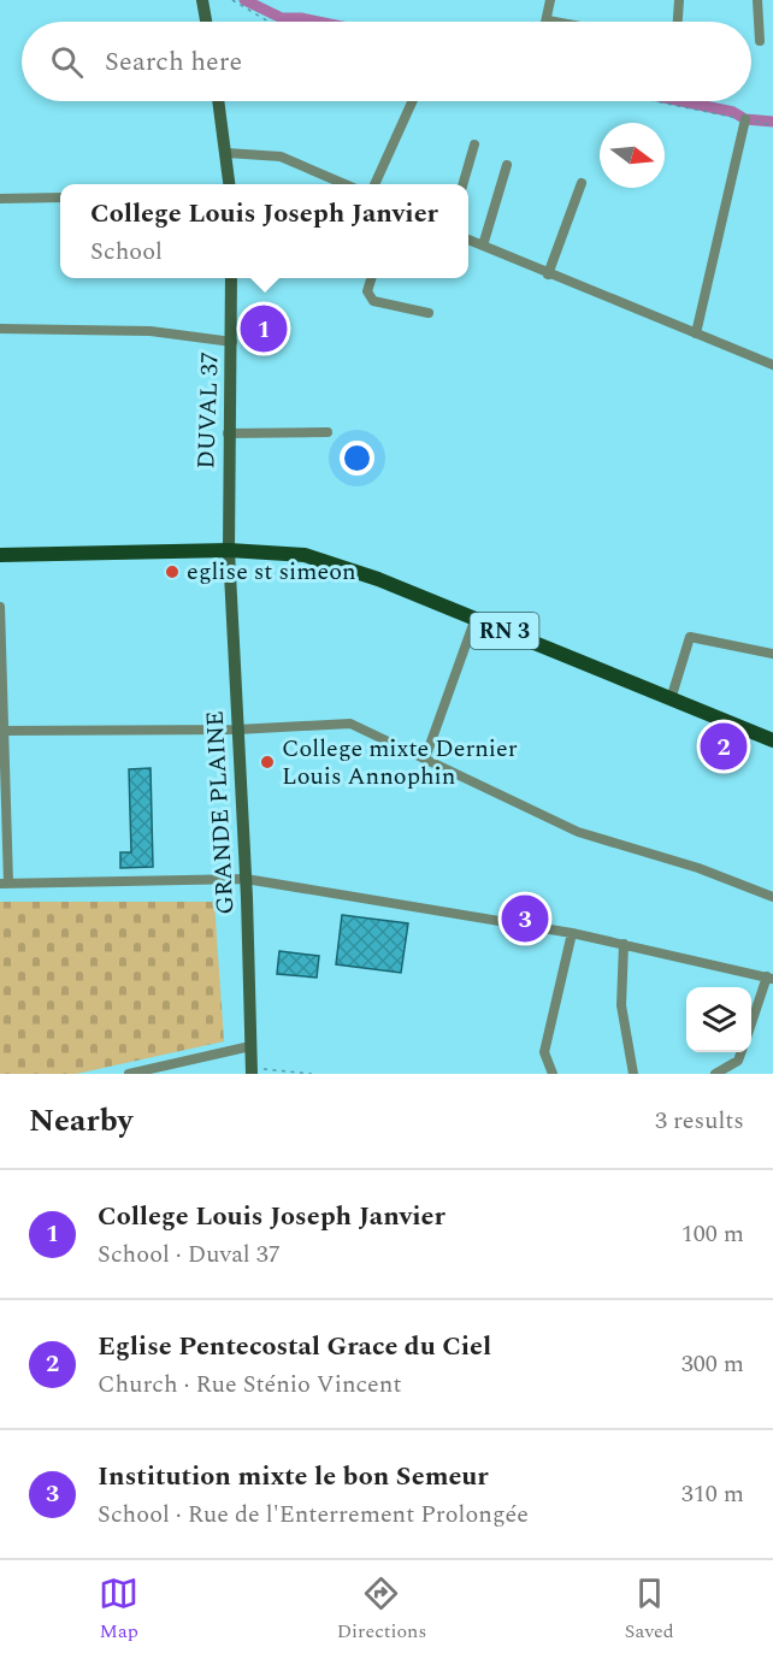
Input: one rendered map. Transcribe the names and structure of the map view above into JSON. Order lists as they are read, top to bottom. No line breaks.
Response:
{"streets":{"main road":["RN 3"],"street":["DUVAL 37","GRANDE PLAINE"]},"crossings":[["DUVAL 37","RN 3"],["DUVAL 37","GRANDE PLAINE"],["RN 3","GRANDE PLAINE"]],"places":["eglise st simeon","College mixte Dernier Louis Annophin"],"north":"right","page":{"search":"Search here","popup":["College Louis Joseph Janvier","School"],"pins":["1","2","3"],"heading":["Nearby","3 results"],"list":[{"mark":"1","name":"College Louis Joseph Janvier","note":"School · Duval 37","value":"100 m"},{"mark":"2","name":"Eglise Pentecostal Grace du Ciel","note":"Church · Rue Sténio Vincent","value":"300 m"},{"mark":"3","name":"Institution mixte le bon Semeur","note":"School · Rue de l'Enterrement Prolongée","value":"310 m"}],"nav":["Map","Directions","Saved"]}}
